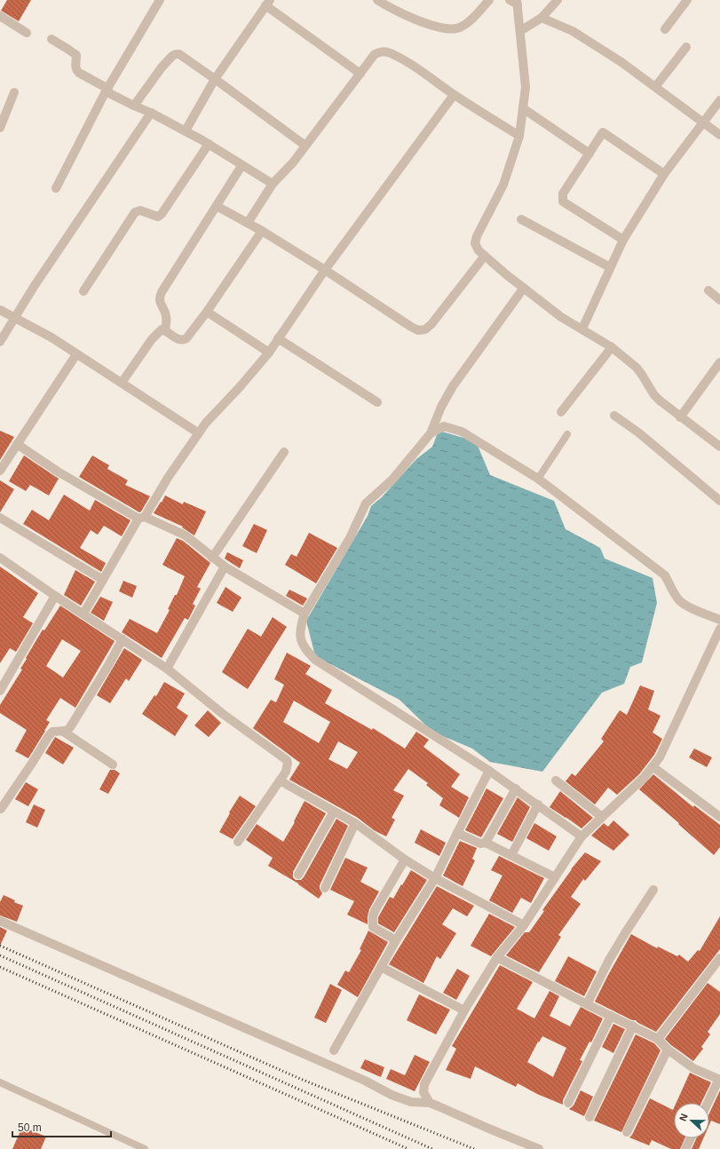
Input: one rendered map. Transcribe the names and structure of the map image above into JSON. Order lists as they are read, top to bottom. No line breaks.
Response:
{"scale_bar":"50 m","north":"left"}
